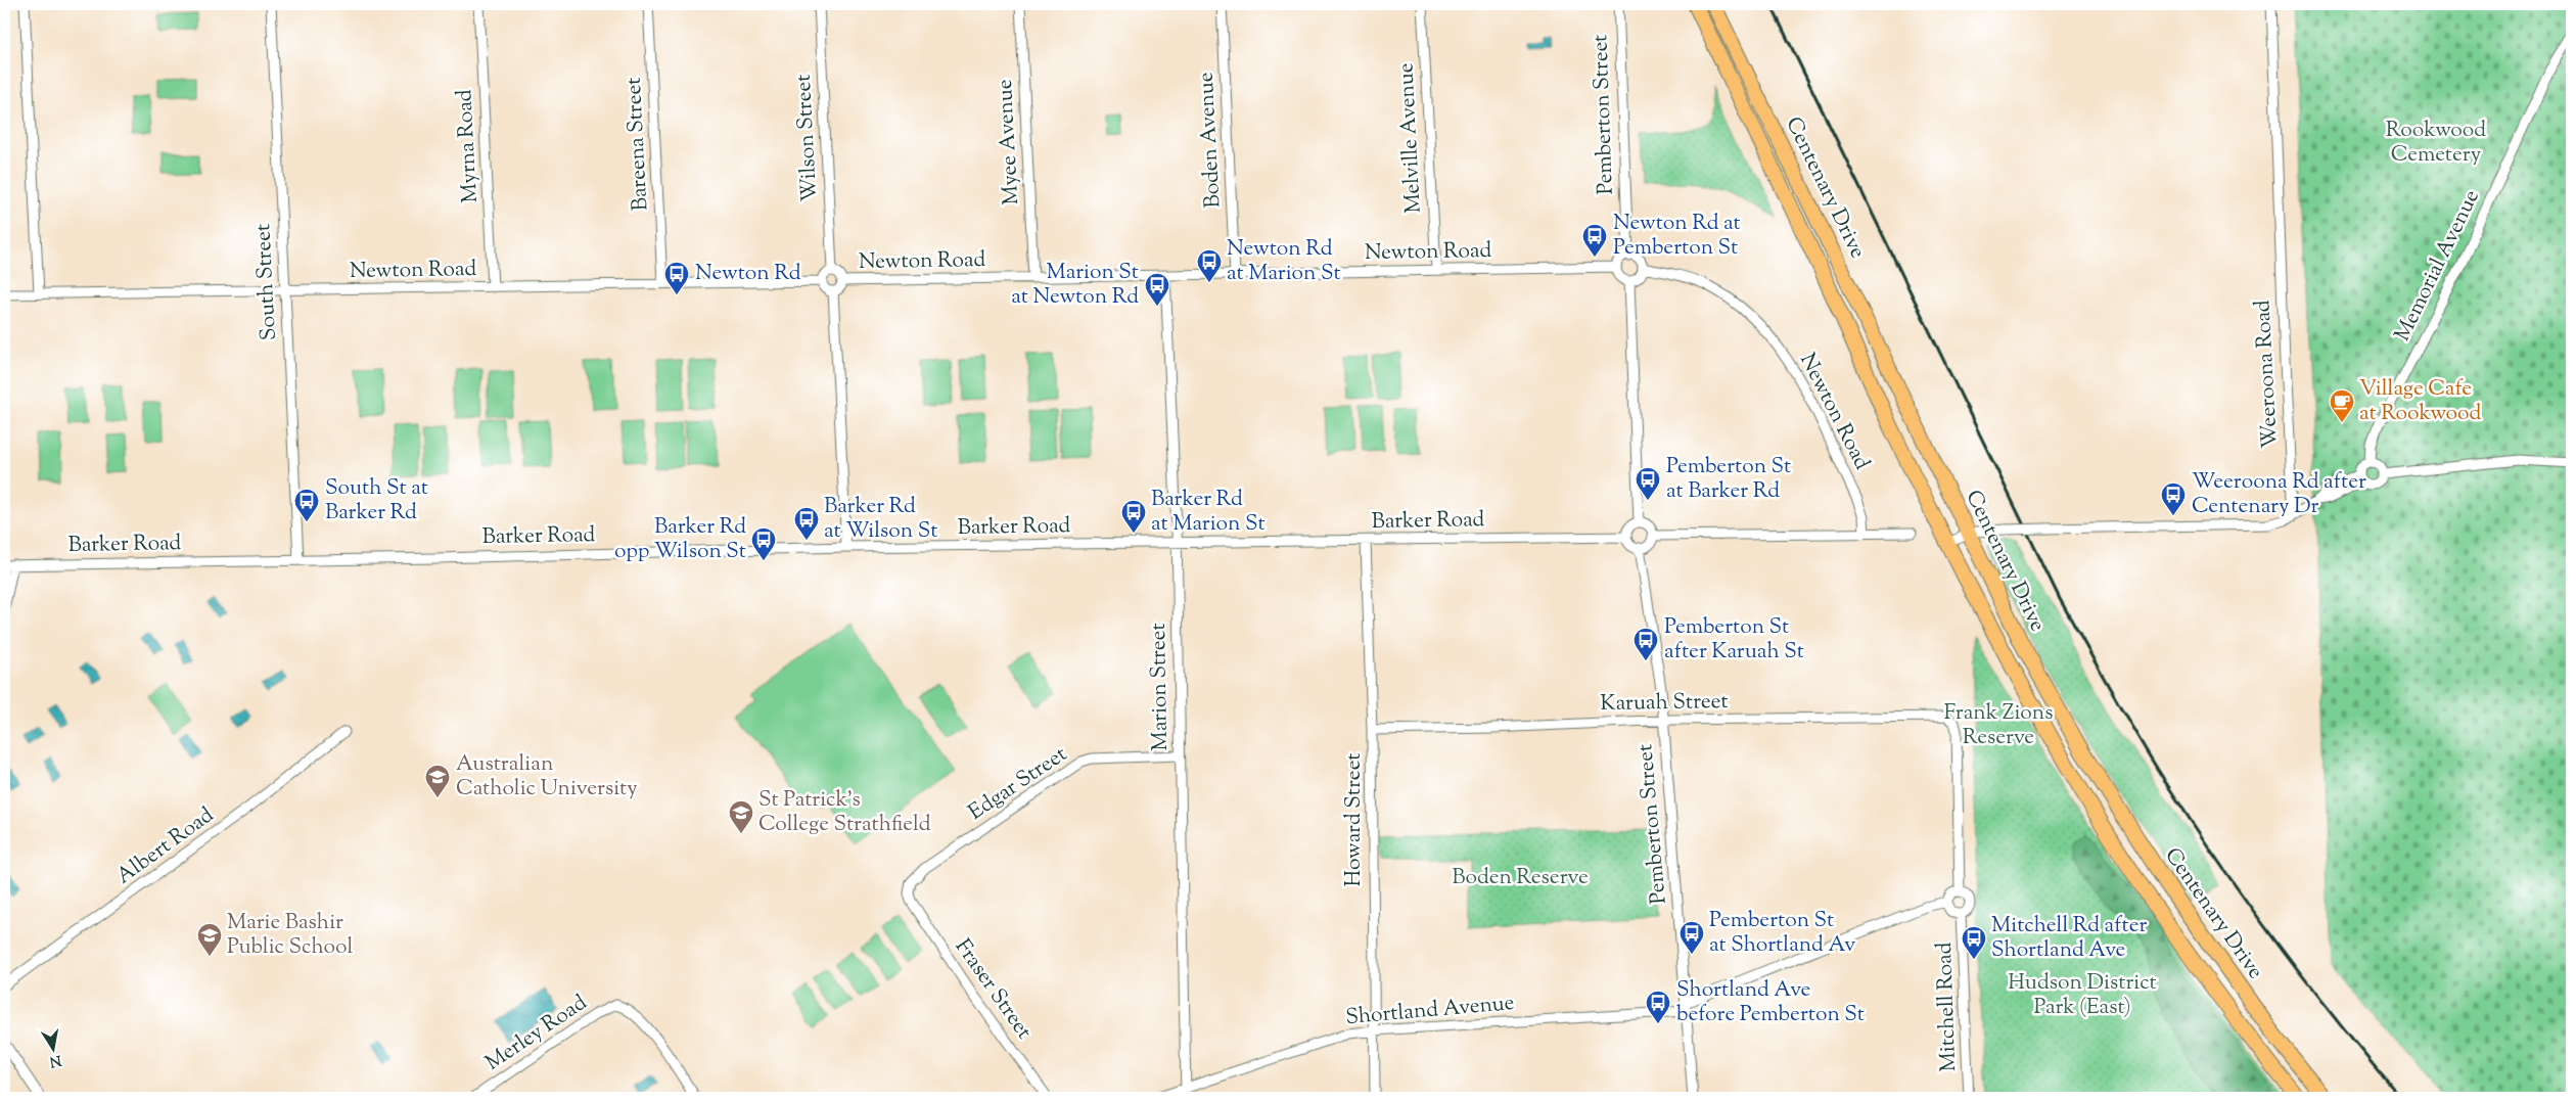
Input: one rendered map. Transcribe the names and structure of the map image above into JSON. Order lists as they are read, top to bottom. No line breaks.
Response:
{"streets":{"highway":["Centenary Drive"],"street":["Pemberton Street","Wilson Street","Melville Avenue","Boden Avenue","Myee Avenue","Bareena Street","Myrna Road","Newton Road","Memorial Avenue","South Street","Weeroona Road","Barker Road","Marion Street","Karuah Street","Edgar Street","Howard Street","Albert Road","Fraser Street","Mitchell Road","Shortland Avenue","Merley Road"]},"crossings":[["Pemberton Street","Newton Road"],["Pemberton Street","Barker Road"],["Pemberton Street","Karuah Street"],["Pemberton Street","Shortland Avenue"],["Wilson Street","Newton Road"],["Melville Avenue","Newton Road"],["Boden Avenue","Newton Road"],["Myee Avenue","Newton Road"],["Bareena Street","Newton Road"],["Myrna Road","Newton Road"],["Newton Road","South Street"],["Newton Road","Marion Street"],["South Street","Barker Road"],["Barker Road","Marion Street"],["Barker Road","Howard Street"],["Marion Street","Edgar Street"],["Marion Street","Shortland Avenue"],["Karuah Street","Howard Street"],["Karuah Street","Mitchell Road"],["Karuah Street","Shortland Avenue"],["Edgar Street","Fraser Street"],["Howard Street","Shortland Avenue"],["Mitchell Road","Shortland Avenue"]],"parks":["Rookwood Cemetery","Frank Zions Reserve","Boden Reserve","Hudson District Park (East)"],"places":{"bus stop":["Newton Rd at Pemberton St","Newton Rd at Marion St","Newton Rd","Marion St at Newton Rd","Pemberton St at Barker Rd","Weeroona Rd after Centenary Dr","South St at Barker Rd","Barker Rd at Marion St","Barker Rd at Wilson St","Barker Rd opp Wilson St","Pemberton St after Karuah St","Pemberton St at Shortland Av","Mitchell Rd after Shortland Ave","Shortland Ave before Pemberton St"],"cafe":["Village Cafe at Rookwood"],"school or university":["Australian Catholic University","St Patrick's College Strathfield","Marie Bashir Public School"]},"north":"bottom"}
